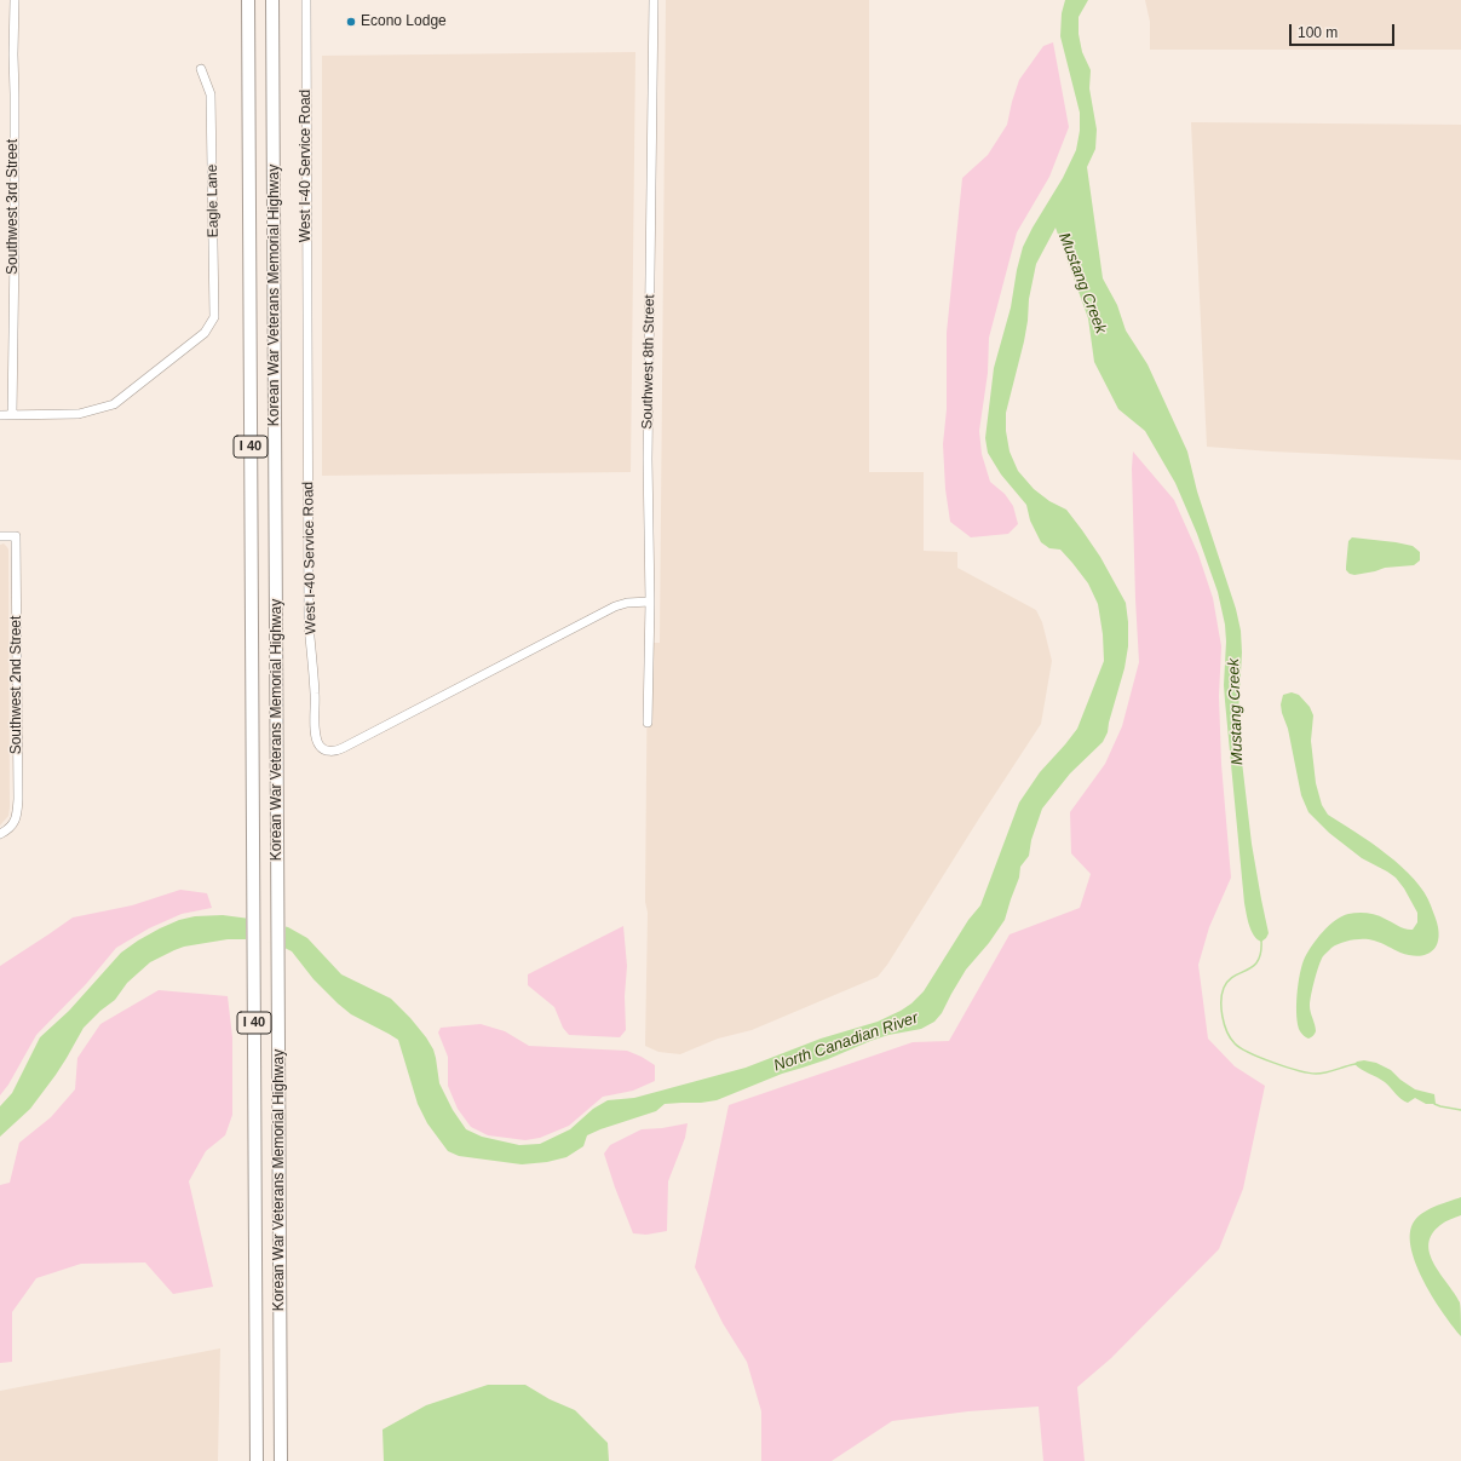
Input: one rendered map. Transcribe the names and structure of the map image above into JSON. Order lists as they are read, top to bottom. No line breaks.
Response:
{"streets":{"highway":["Korean War Veterans Memorial Highway","I 40"],"street":["West I-40 Service Road","Eagle Lane","Southwest 3rd Street","Southwest 8th Street","Southwest 2nd Street"]},"crossings":[["West I-40 Service Road","Southwest 8th Street"],["Eagle Lane","Southwest 3rd Street"]],"water":["Mustang Creek","North Canadian River"],"places":["Econo Lodge"],"scale_bar":"100 m"}
